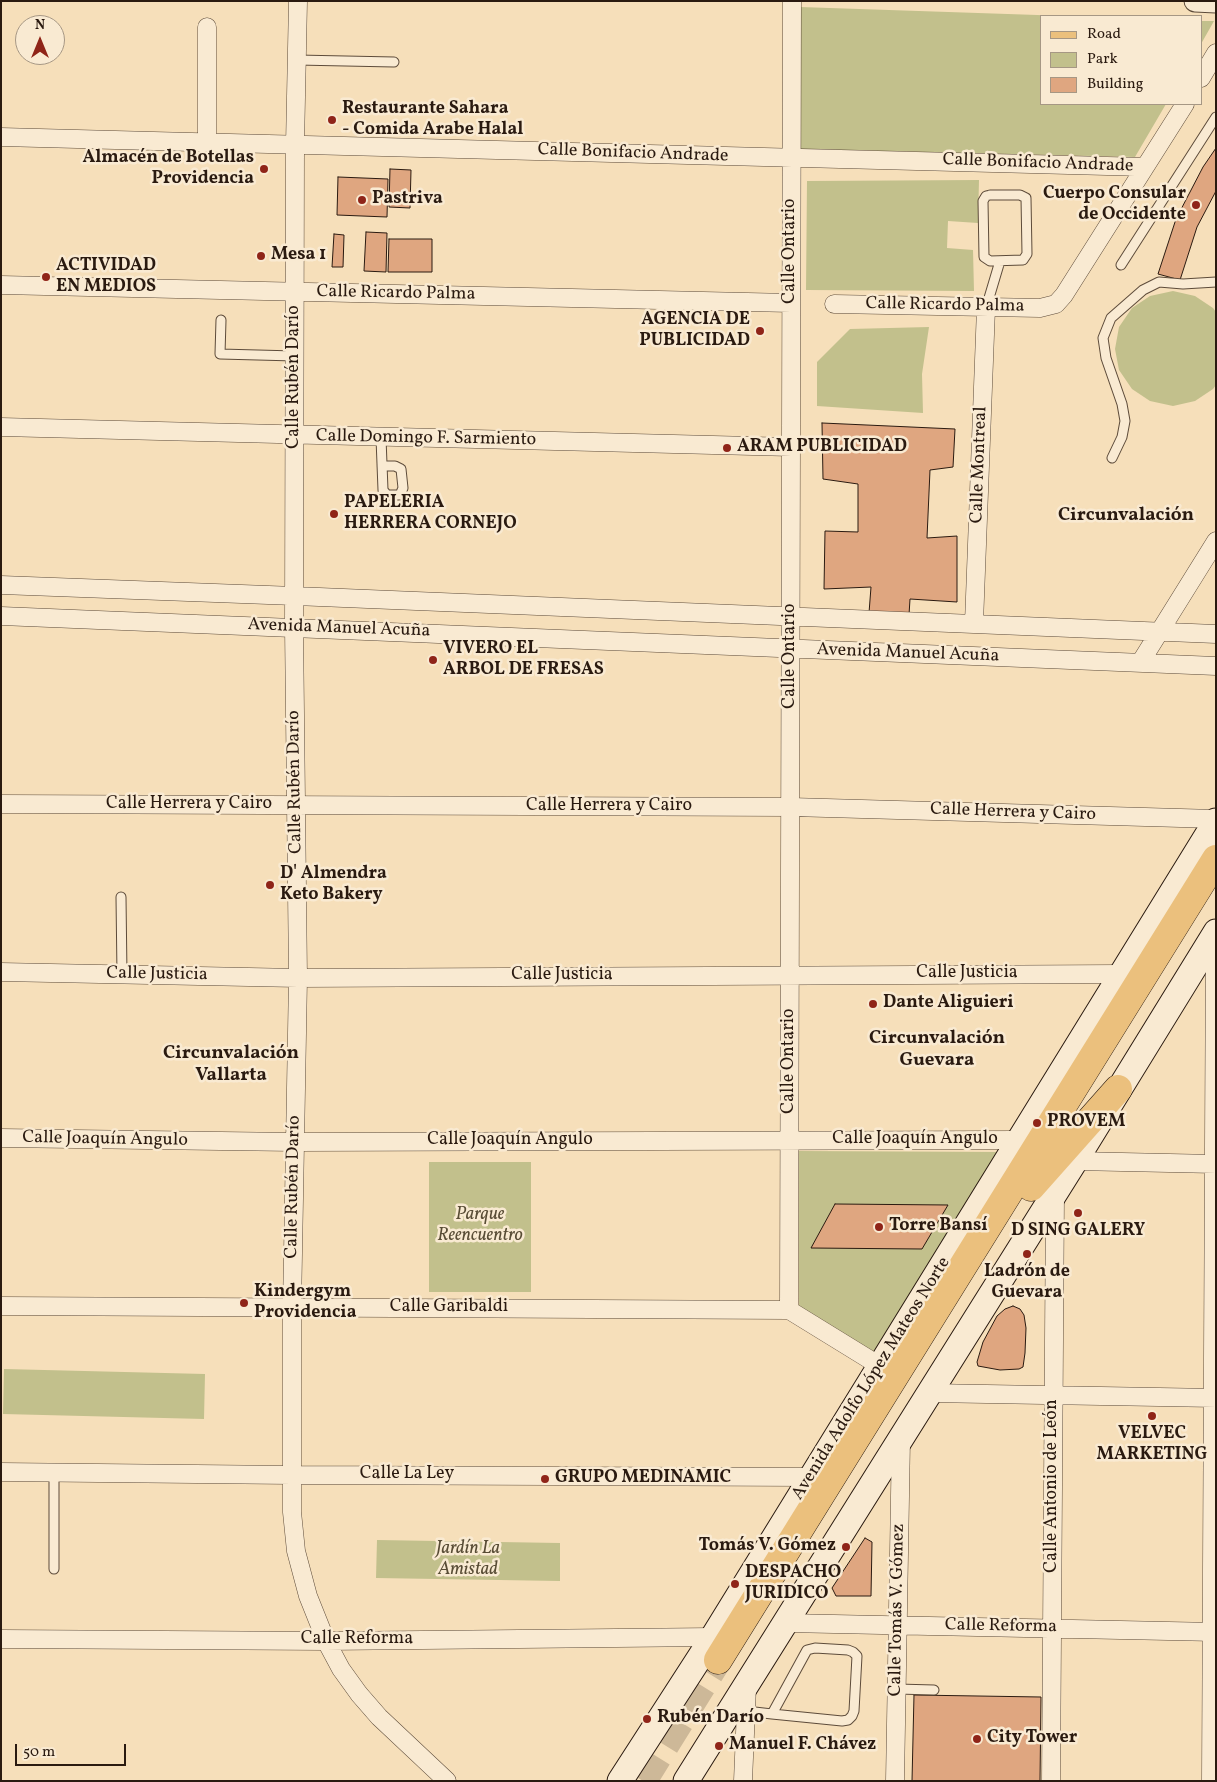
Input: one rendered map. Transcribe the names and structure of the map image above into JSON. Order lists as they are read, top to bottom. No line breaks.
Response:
{"streets":{"main road":["Avenida Adolfo López Mateos Norte"],"street":["Calle Bonifacio Andrade","Calle Ontario","Calle Ricardo Palma","Calle Rubén Darío","Calle Domingo F. Sarmiento","Calle Montreal","Avenida Manuel Acuña","Calle Herrera y Cairo","Calle Justicia","Calle Joaquín Angulo","Calle Garibaldi","Calle La Ley","Calle Antonio de León","Calle Tomás V. Gómez","Calle Reforma"]},"crossings":[["Calle Bonifacio Andrade","Calle Ontario"],["Calle Bonifacio Andrade","Calle Ricardo Palma"],["Calle Bonifacio Andrade","Calle Rubén Darío"],["Calle Ontario","Calle Ricardo Palma"],["Calle Ontario","Calle Domingo F. Sarmiento"],["Calle Ontario","Avenida Manuel Acuña"],["Calle Ontario","Calle Herrera y Cairo"],["Calle Ontario","Calle Justicia"],["Calle Ontario","Calle Joaquín Angulo"],["Calle Ontario","Calle Garibaldi"],["Calle Ricardo Palma","Calle Rubén Darío"],["Calle Ricardo Palma","Calle Montreal"],["Calle Rubén Darío","Calle Domingo F. Sarmiento"],["Calle Rubén Darío","Avenida Manuel Acuña"],["Calle Rubén Darío","Calle Herrera y Cairo"],["Calle Rubén Darío","Calle Justicia"],["Calle Rubén Darío","Calle Joaquín Angulo"],["Calle Rubén Darío","Calle Garibaldi"],["Calle Rubén Darío","Calle La Ley"],["Calle Rubén Darío","Calle Reforma"],["Calle Montreal","Avenida Manuel Acuña"],["Calle Herrera y Cairo","Avenida Adolfo López Mateos Norte"],["Calle Justicia","Avenida Adolfo López Mateos Norte"],["Calle Joaquín Angulo","Avenida Adolfo López Mateos Norte"],["Avenida Adolfo López Mateos Norte","Calle La Ley"],["Avenida Adolfo López Mateos Norte","Calle Antonio de León"],["Avenida Adolfo López Mateos Norte","Calle Tomás V. Gómez"],["Avenida Adolfo López Mateos Norte","Calle Reforma"],["Calle Antonio de León","Calle Reforma"],["Calle Tomás V. Gómez","Calle Reforma"]],"districts":["Circunvalación","Circunvalación Guevara","Circunvalación Vallarta"],"parks":["Parque Reencuentro","Jardín La Amistad"],"places":["Restaurante Sahara - Comida Arabe Halal","Almacén de Botellas Providencia","Pastriva","Cuerpo Consular de Occidente","Mesa 1","ACTIVIDAD EN MEDIOS","AGENCIA DE PUBLICIDAD","ARAM PUBLICIDAD","PAPELERIA HERRERA CORNEJO","VIVERO EL ARBOL DE FRESAS","D' Almendra Keto Bakery","Dante Aliguieri","PROVEM","D SING GALERY","Torre Bansí","Ladrón de Guevara","Kindergym Providencia","VELVEC MARKETING","GRUPO MEDINAMIC","Tomás V. Gómez","DESPACHO JURIDICO","Rubén Darío","City Tower","Manuel F. Chávez"],"legend":["Road","Park","Building"],"scale_bar":"50 m","north":"top"}
